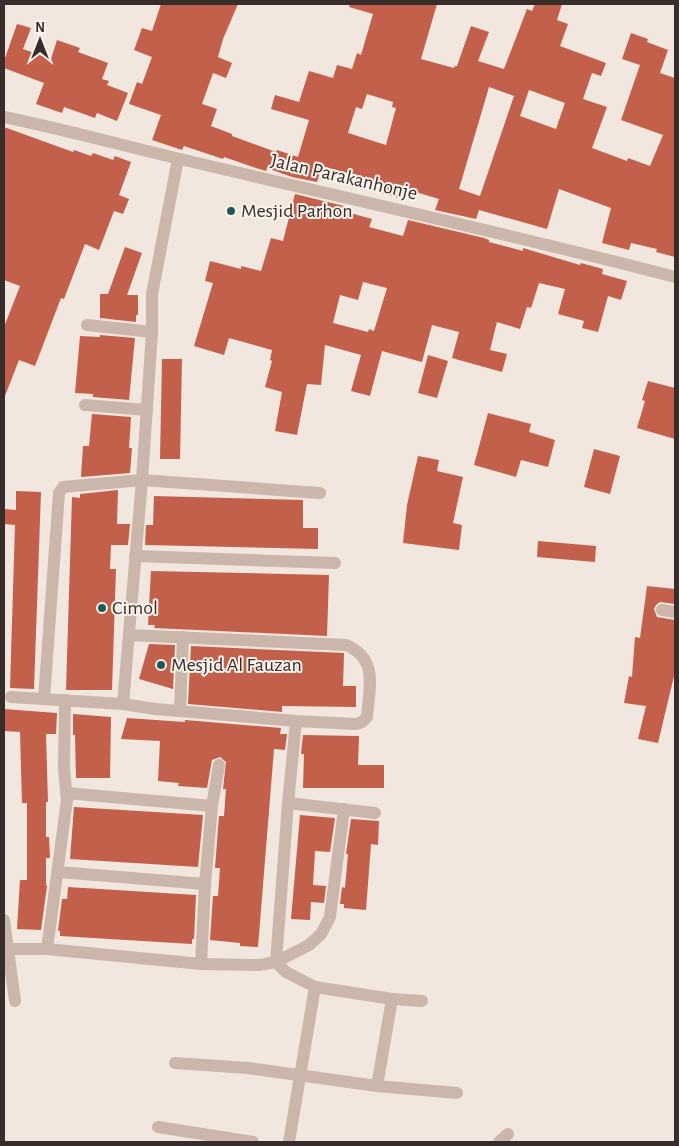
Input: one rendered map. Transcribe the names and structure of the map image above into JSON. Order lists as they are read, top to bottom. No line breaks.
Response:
{"streets":{"street":["Jalan Parakanhonje"]},"places":["Mesjid Parhon","Cimol","Mesjid Al Fauzan"],"north":"top"}
